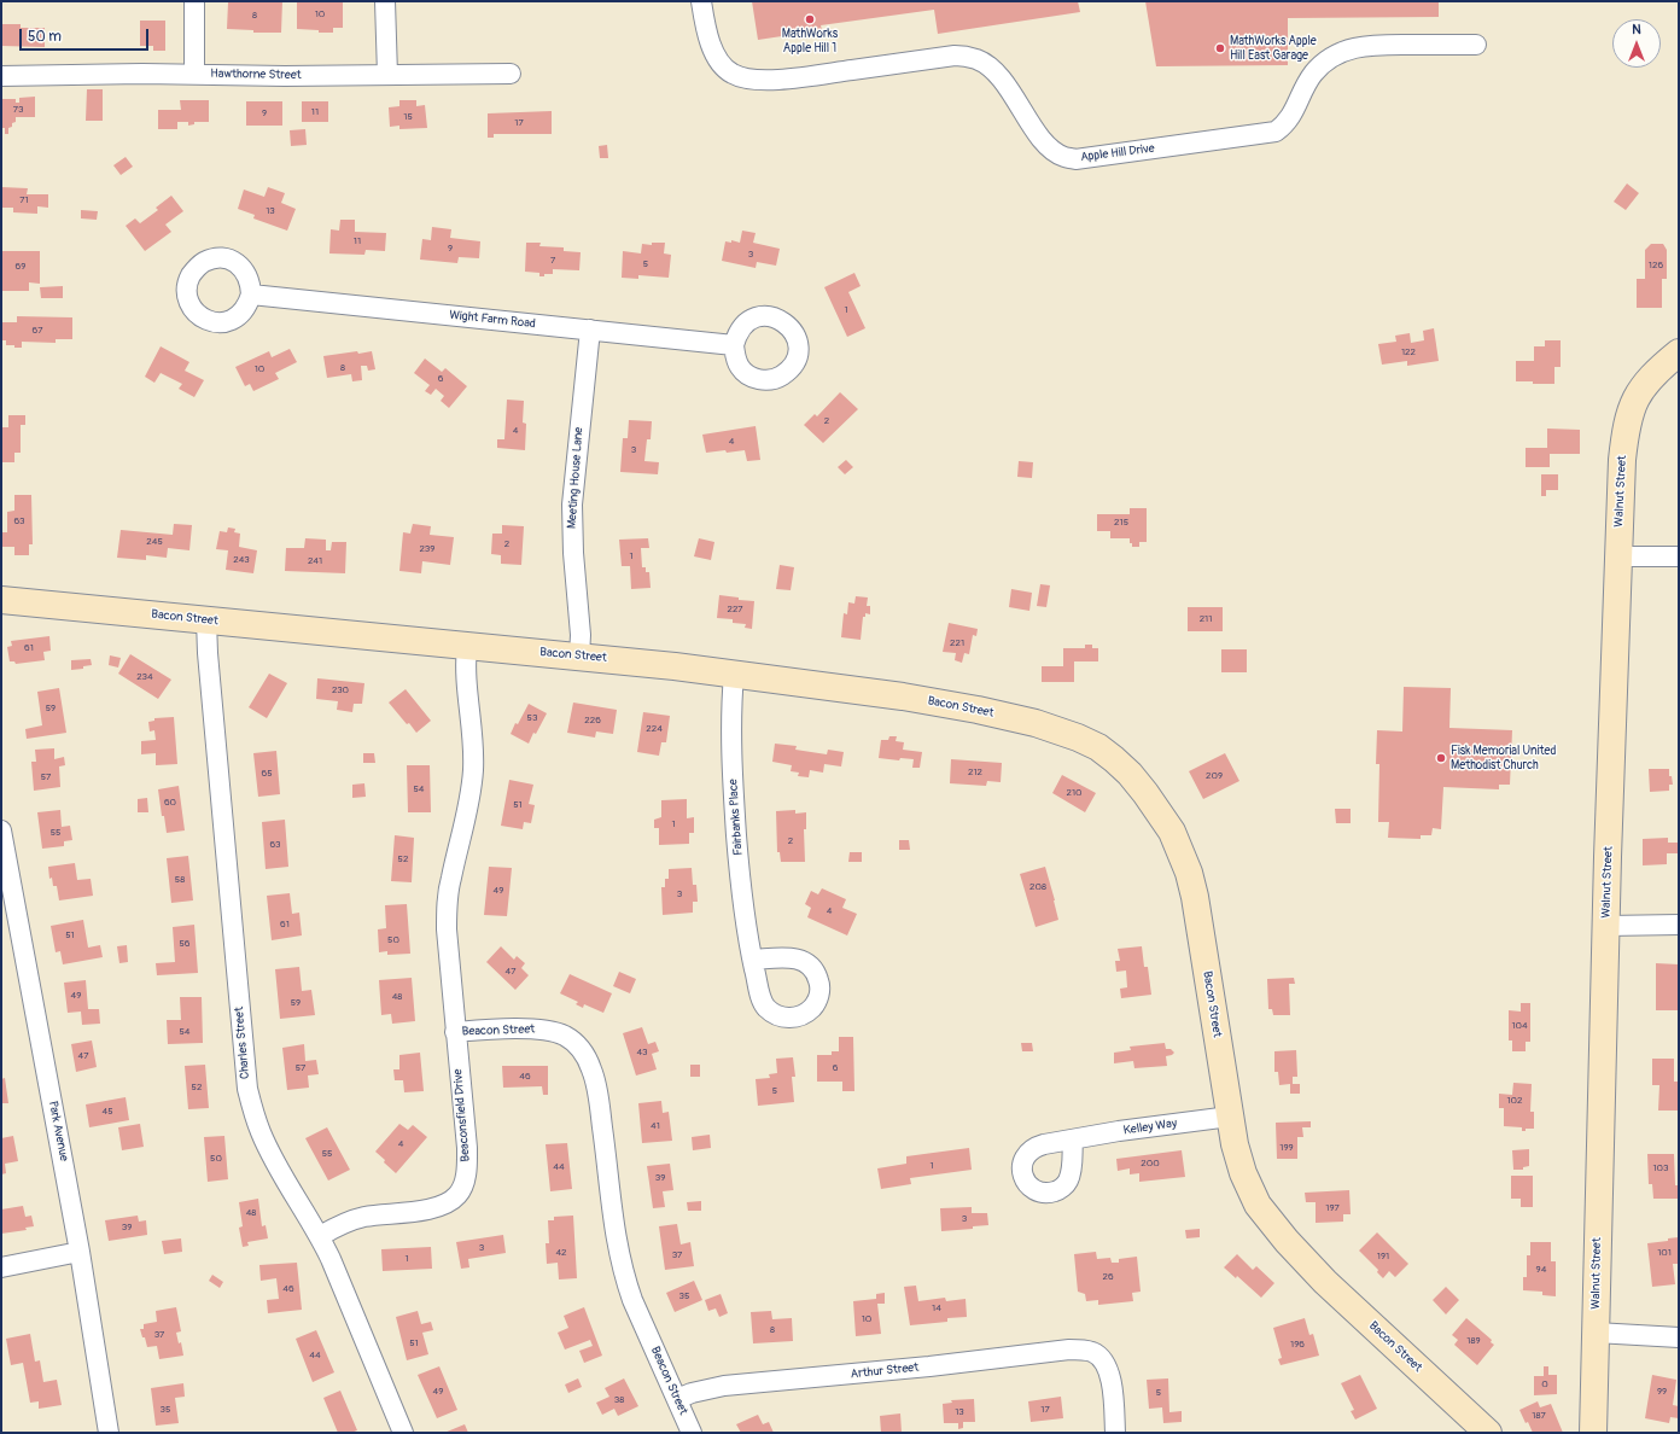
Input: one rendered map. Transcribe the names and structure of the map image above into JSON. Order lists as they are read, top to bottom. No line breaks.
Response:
{"streets":{"street":["Hawthorne Street","Apple Hill Drive","Wight Farm Road","Meeting House Lane","Walnut Street","Bacon Street","Fairbanks Place","Beacon Street","Charles Street","Beaconsfield Drive","Kelley Way","Park Avenue","Arthur Street"]},"crossings":[["Wight Farm Road","Meeting House Lane"],["Meeting House Lane","Bacon Street"],["Bacon Street","Fairbanks Place"],["Bacon Street","Beacon Street"],["Bacon Street","Charles Street"],["Bacon Street","Kelley Way"],["Beacon Street","Beaconsfield Drive"],["Beacon Street","Arthur Street"],["Charles Street","Beaconsfield Drive"]],"places":["MathWorks Apple Hill 1","MathWorks Apple Hill East Garage","Fisk Memorial United Methodist Church"],"house_numbers":["10","8","73","11","9","15","17","71","13","11","9","3","7","5","126","69","1","67","122","8","10","6","2","4","4","3","63","215","245","2","239","1","243","241","227","211","221","61","234","230","59","53","226","224","212","65","209","57","54","210","60","51","1","55","2","63","52","58","208","49","3","4","61","51","50","56","47","49","48","59","104","54","43","47","57","6","46","52","5","102","45","41","4","199","55","50","200","1","44","103","39","197","48","3","39","3","42","101","37","191","1","94","26","46","35","14","10","8","37","189","51","196","44","0","49","99","5","38","35","17","13","187"],"scale_bar":"50 m","north":"top"}
